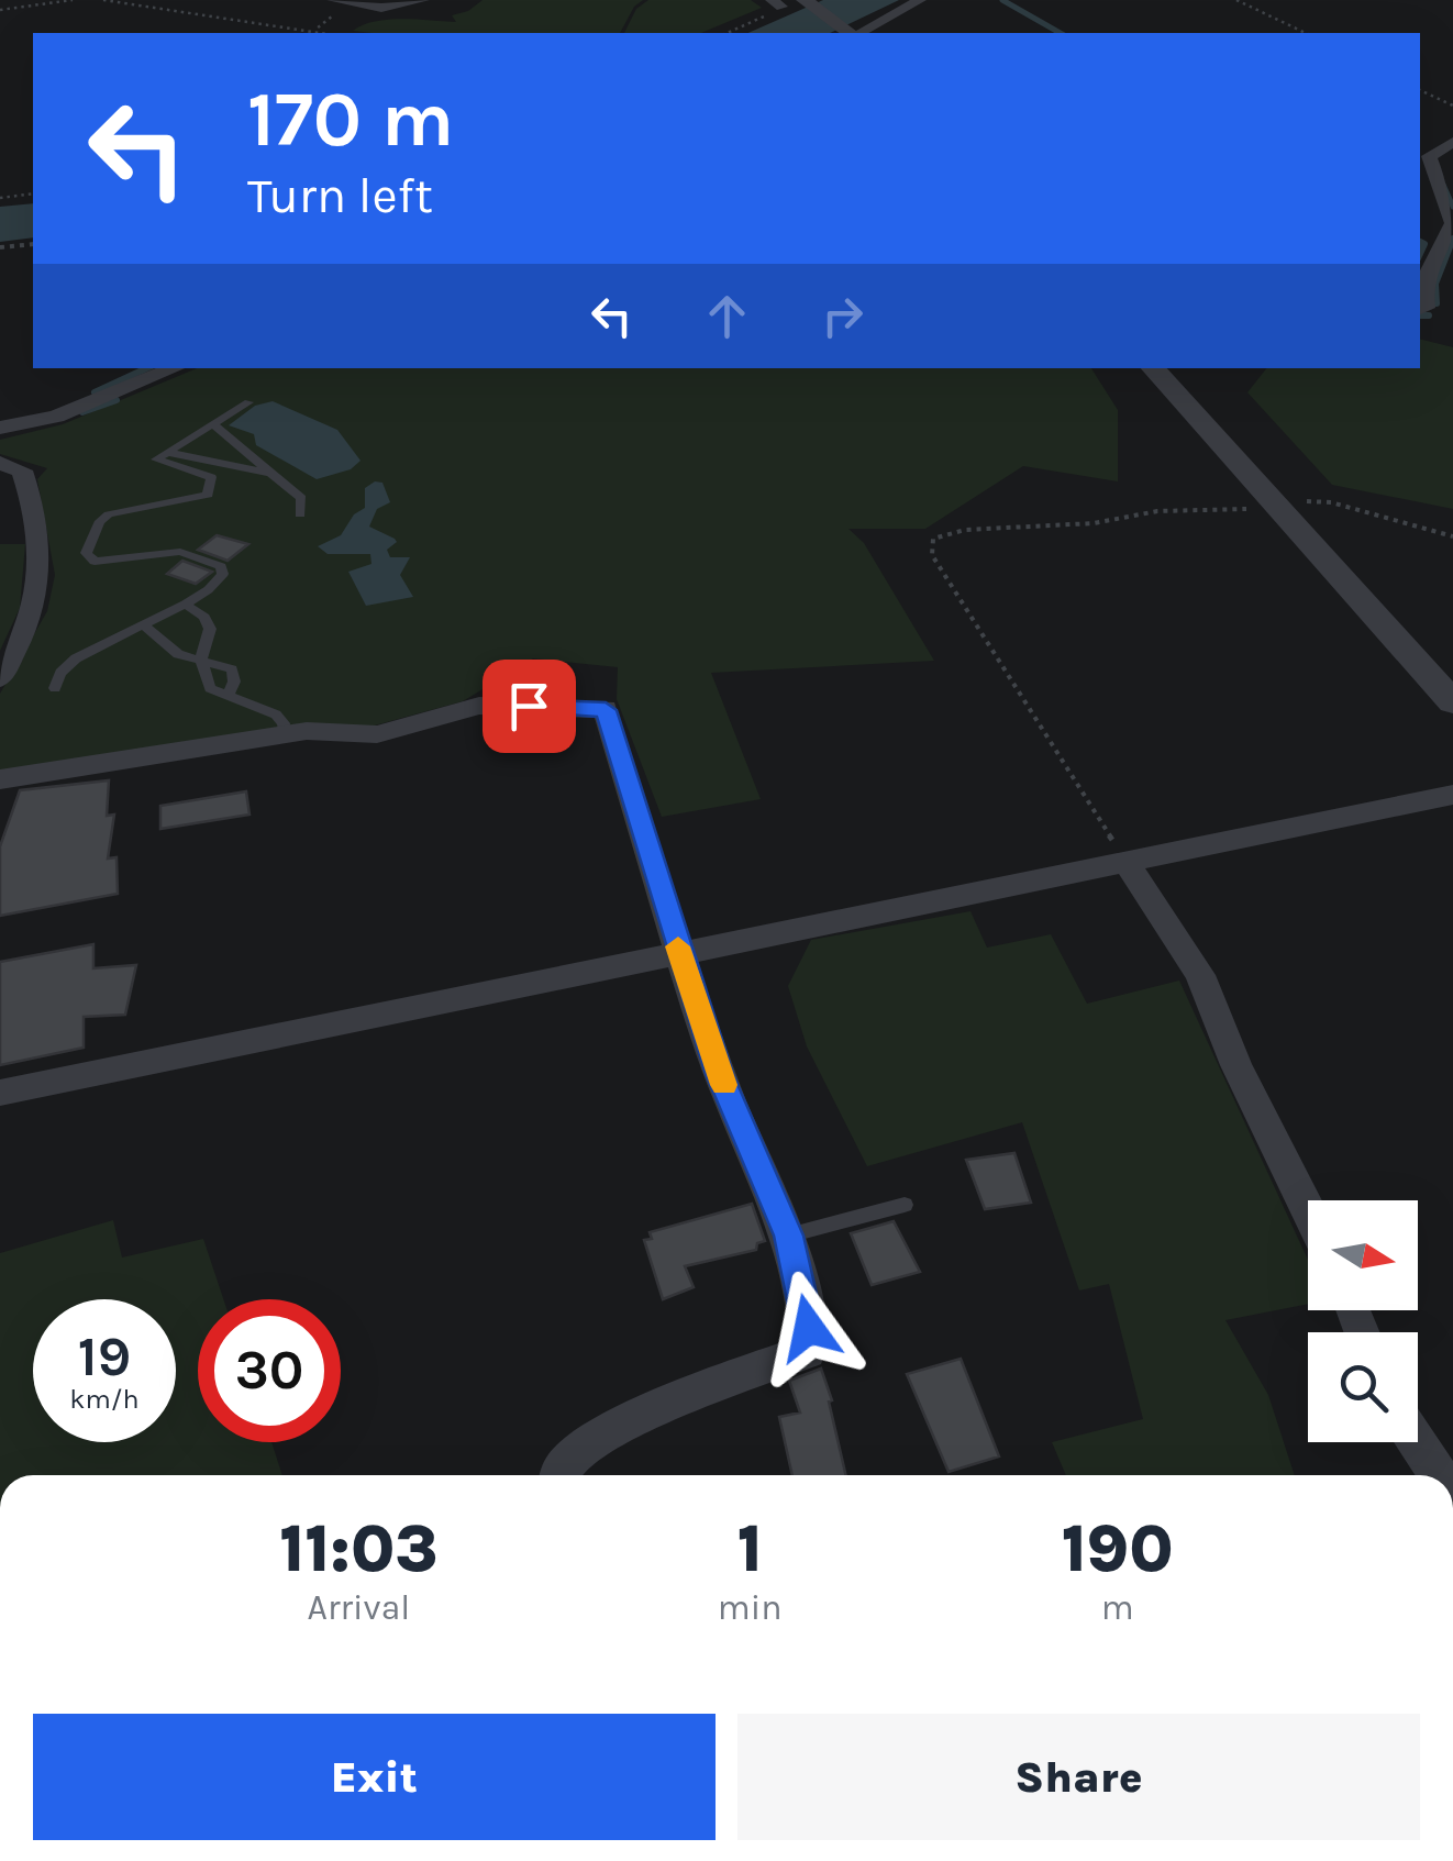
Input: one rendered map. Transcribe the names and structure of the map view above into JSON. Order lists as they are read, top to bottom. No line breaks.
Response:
{"north":"right","page":{"turn":["170 m","Turn left"],"speed":"19 km/h","limit":"30","eta":["11:03","Arrival","1","min","190","m"],"buttons":["Exit","Share"]}}
